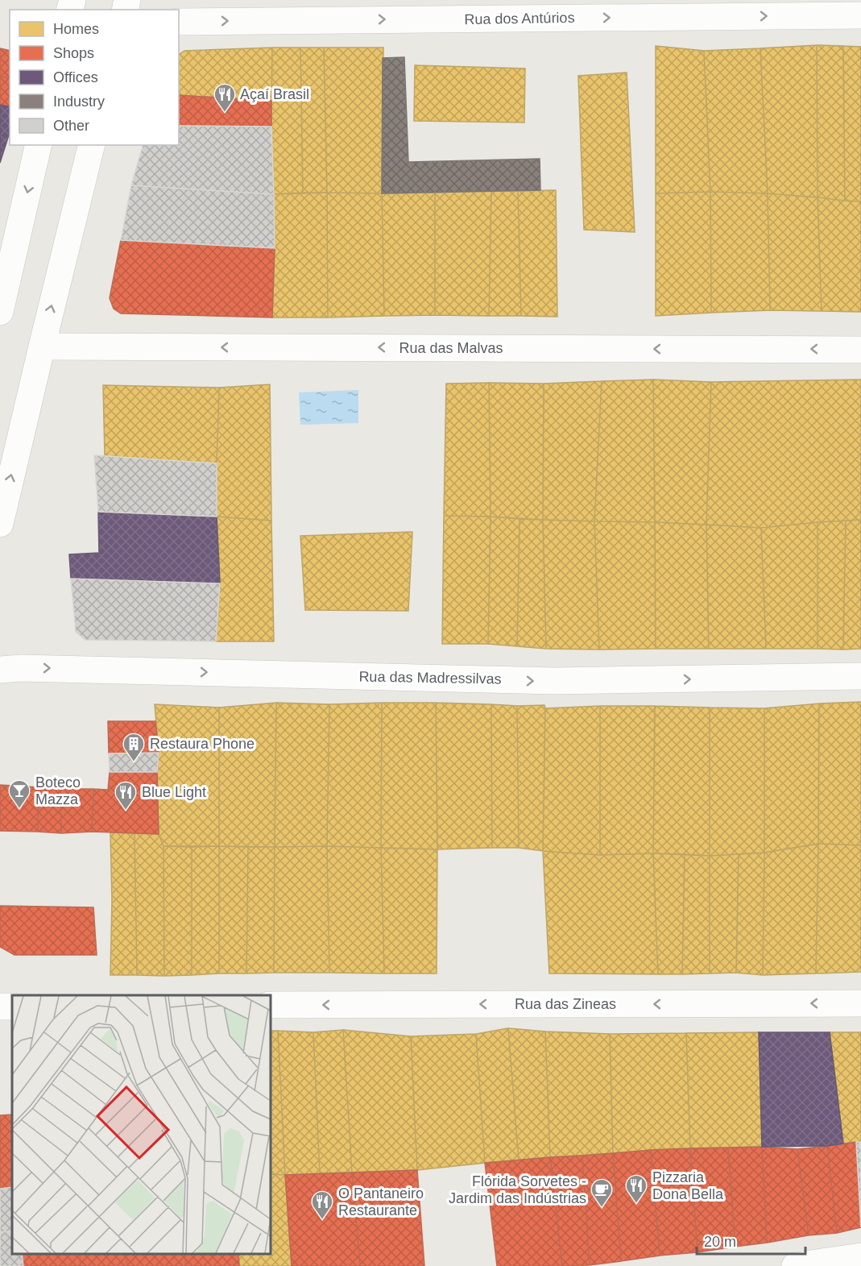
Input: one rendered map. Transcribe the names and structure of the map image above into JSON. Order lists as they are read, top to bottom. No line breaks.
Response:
{"streets":{"street":["Rua dos Antúrios","Rua das Malvas","Rua das Madressilvas","Rua das Zineas"]},"one_way":["Rua dos Antúrios","Rua das Malvas","Rua das Madressilvas","Rua das Zineas"],"places":{"restaurant":["Açaí Brasil","Blue Light","Pizzaria Dona Bella","O Pantaneiro Restaurante"],"building":["Restaura Phone"],"bar":["Boteco Mazza"],"cafe":["Flórida Sorvetes - Jardim das Indústrias"]},"legend":["Homes","Shops","Offices","Industry","Other"],"scale_bar":"20 m"}
